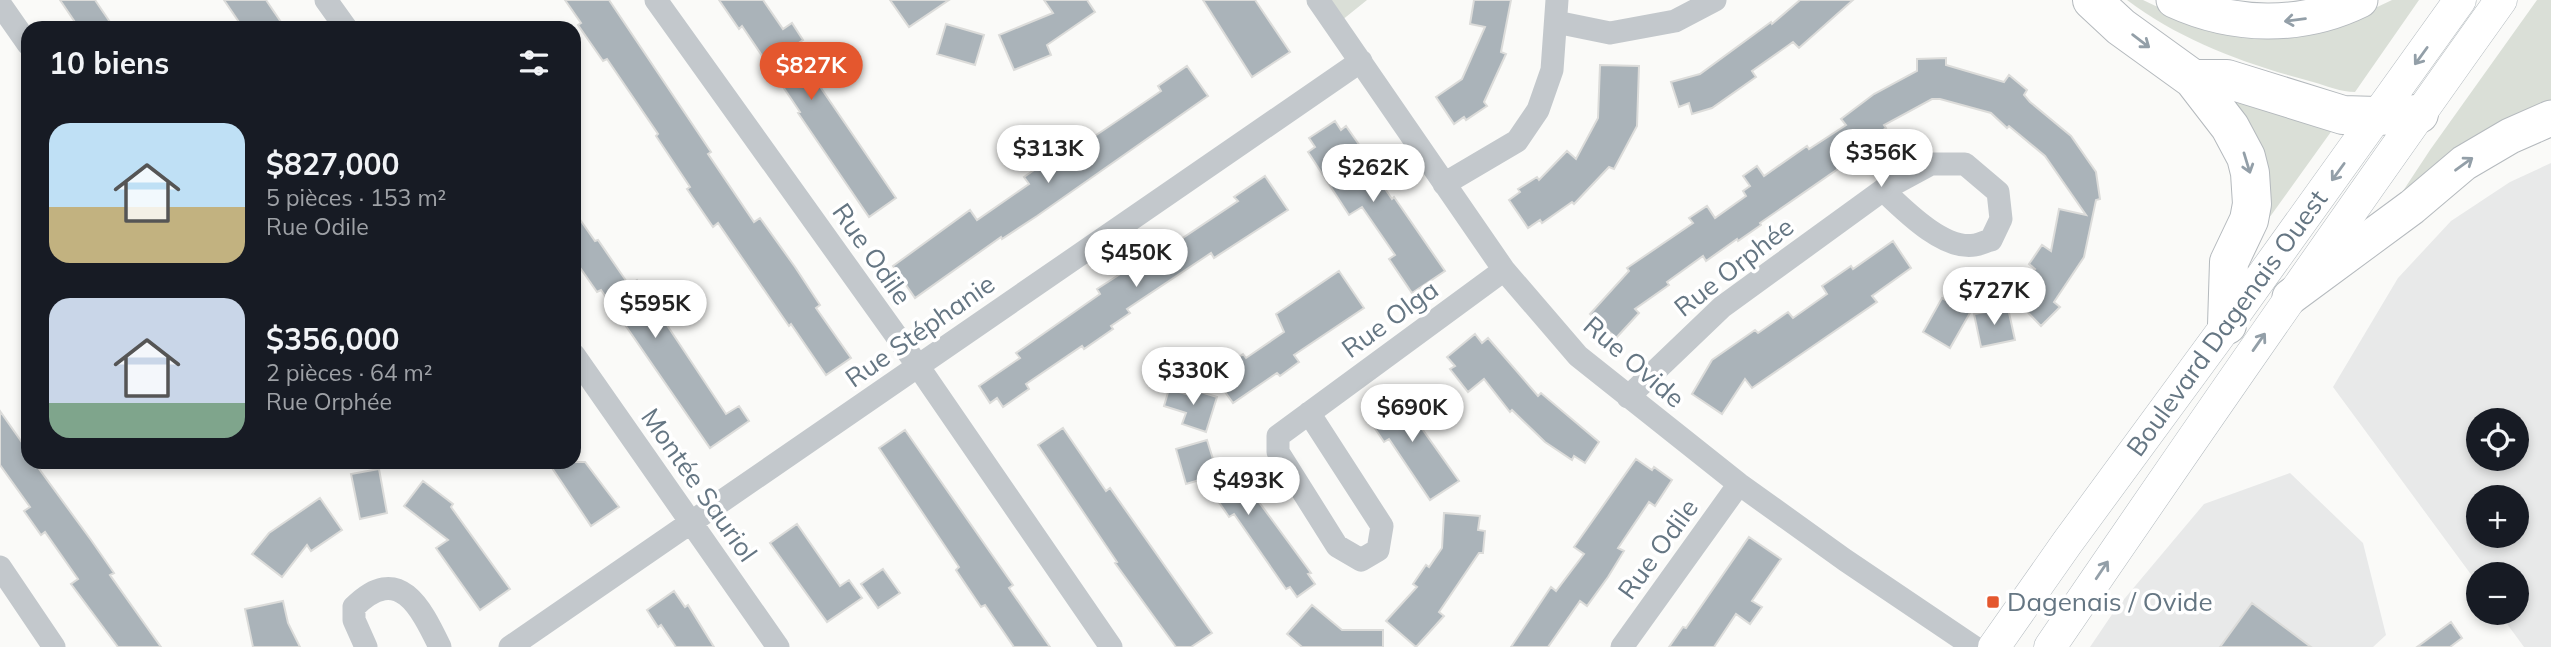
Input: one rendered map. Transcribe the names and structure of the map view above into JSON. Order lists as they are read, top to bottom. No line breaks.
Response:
{"streets":{"main road":["Boulevard Dagenais Ouest"],"street":["Rue Odile","Rue Orphée","Rue Olga","Rue Stéphanie","Rue Ovide","Montée Sauriol"]},"crossings":[["Rue Odile","Rue Stéphanie"],["Rue Odile","Rue Ovide"],["Rue Orphée","Rue Ovide"],["Rue Olga","Rue Ovide"],["Rue Stéphanie","Rue Ovide"],["Rue Stéphanie","Montée Sauriol"]],"places":{"transit":["Dagenais / Ovide"]},"page":{"heading":"10 biens","price":["$827K","$313K","$356K","$262K","$450K","$727K","$595K","$330K","$690K","$493K"],"list":[{"name":"$827,000","note":"5 pièces · 153 m² · Rue Odile"},{"name":"$356,000","note":"2 pièces · 64 m² · Rue Orphée"}],"map_buttons":["+","−"]}}
